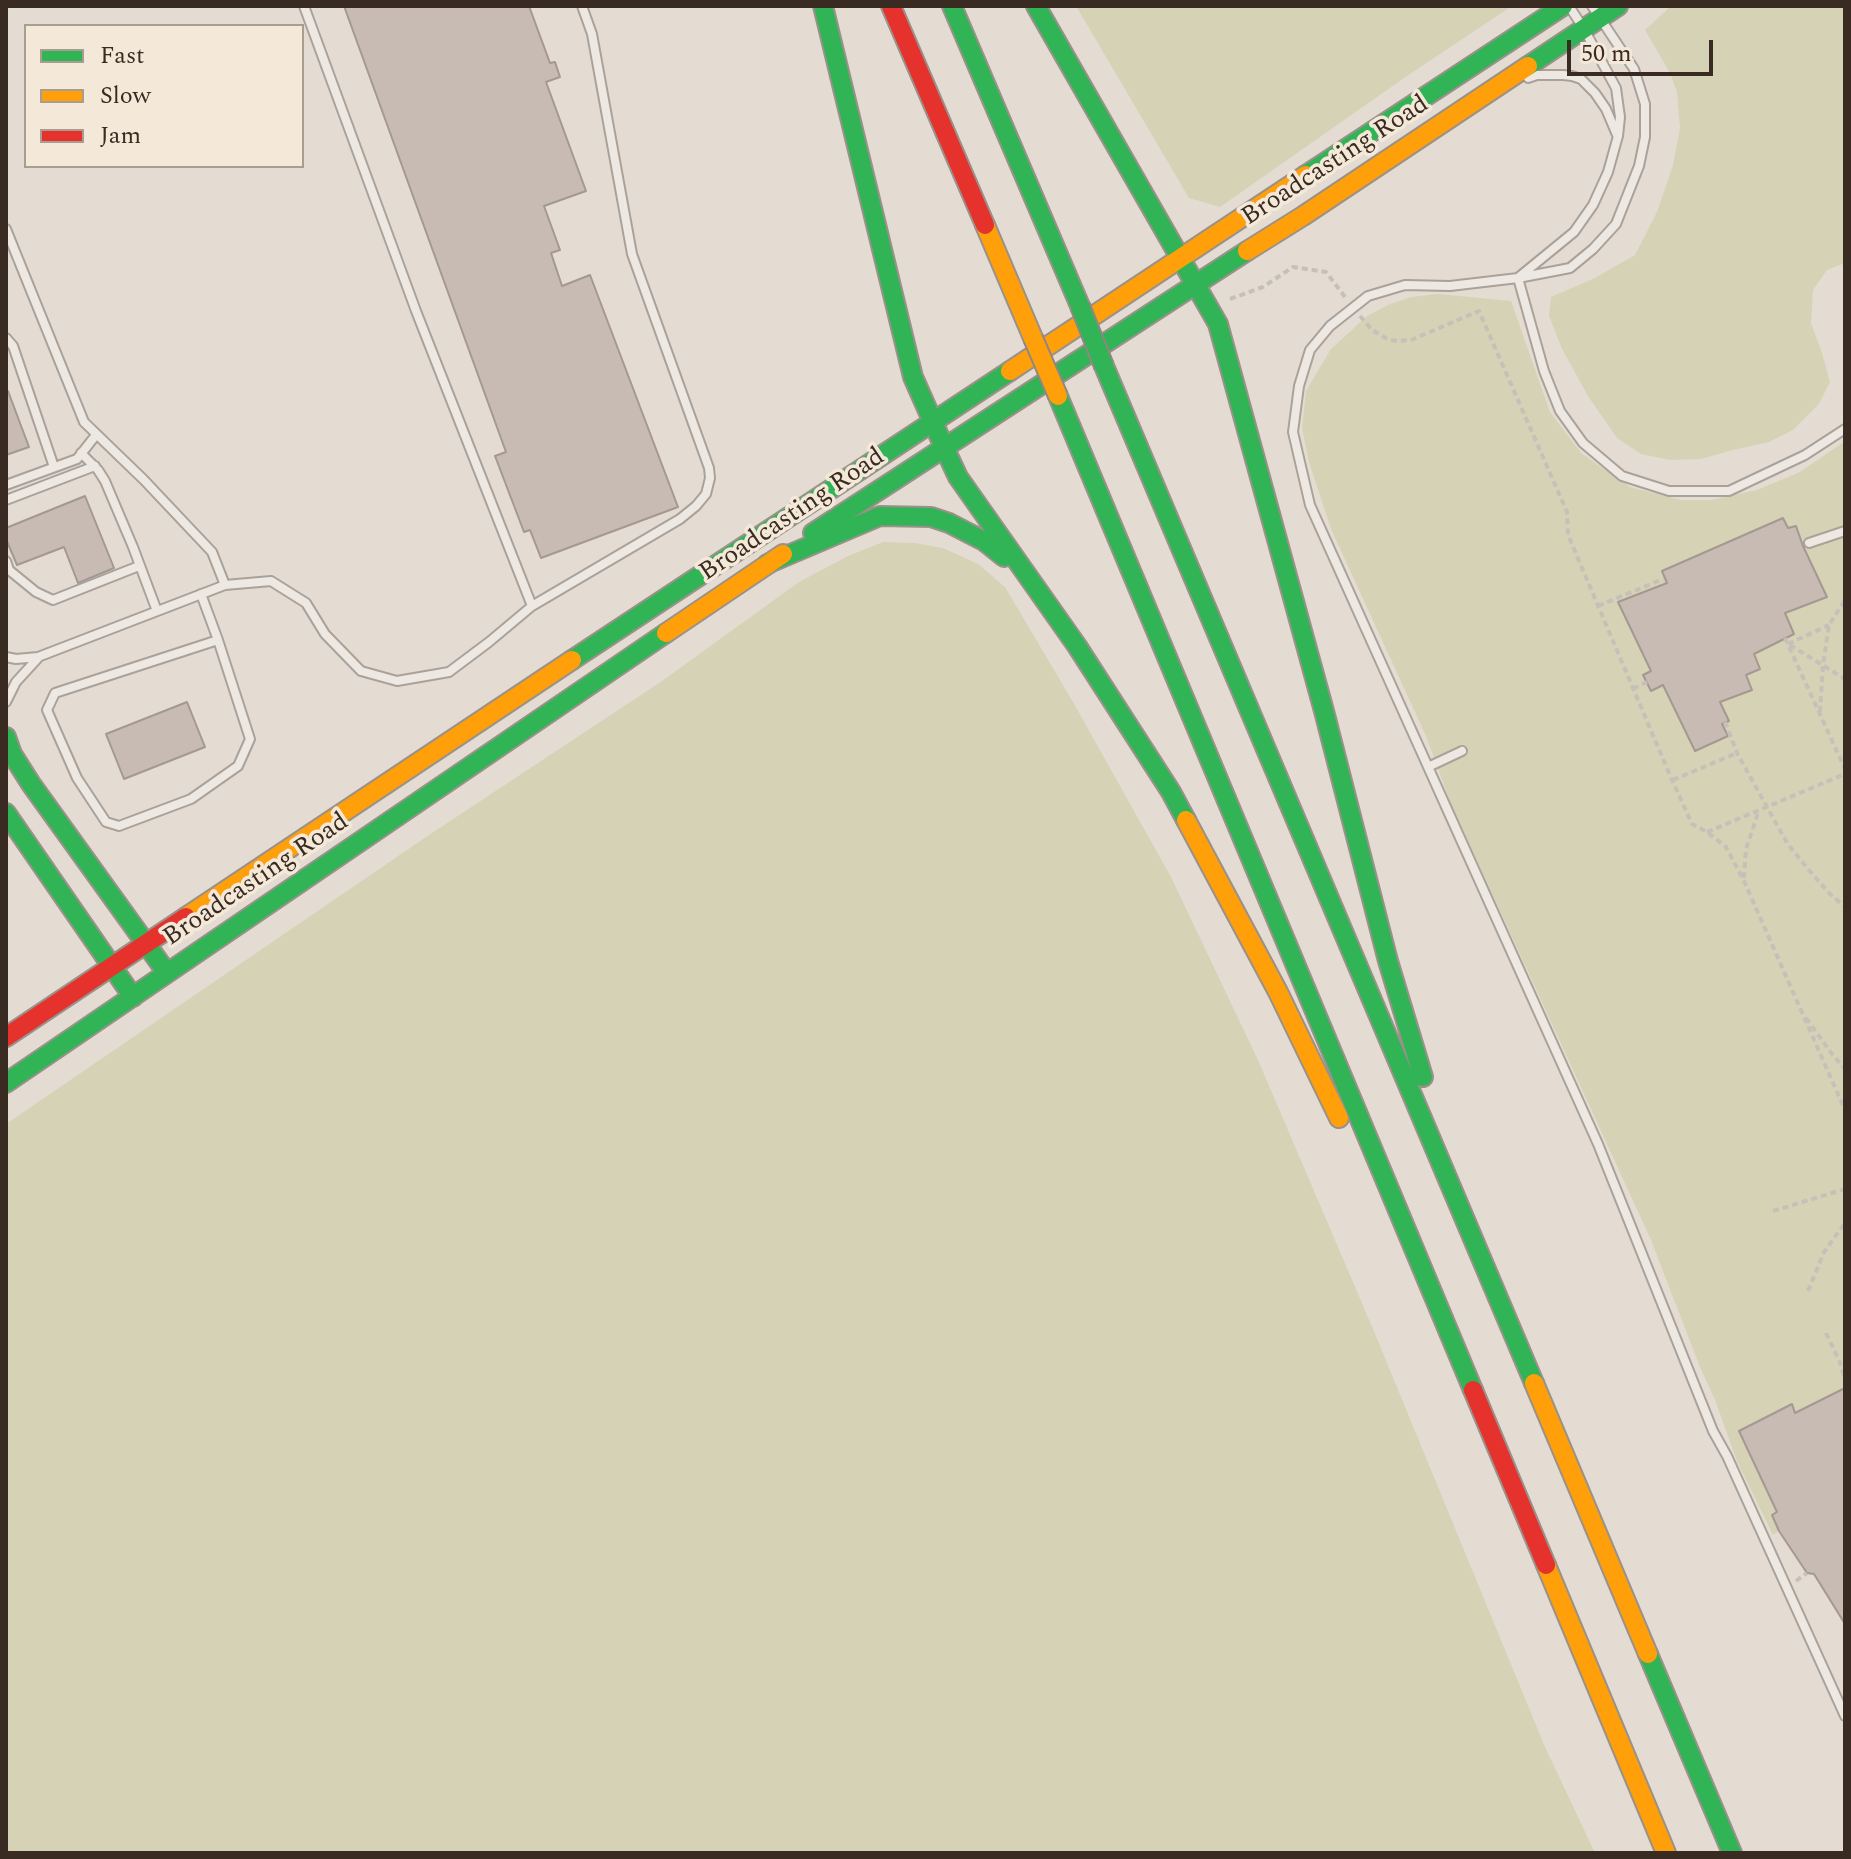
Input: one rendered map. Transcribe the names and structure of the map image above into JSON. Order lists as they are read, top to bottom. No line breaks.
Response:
{"streets":{"main road":["Broadcasting Road"]},"legend":["Fast","Slow","Jam"],"scale_bar":"50 m"}
